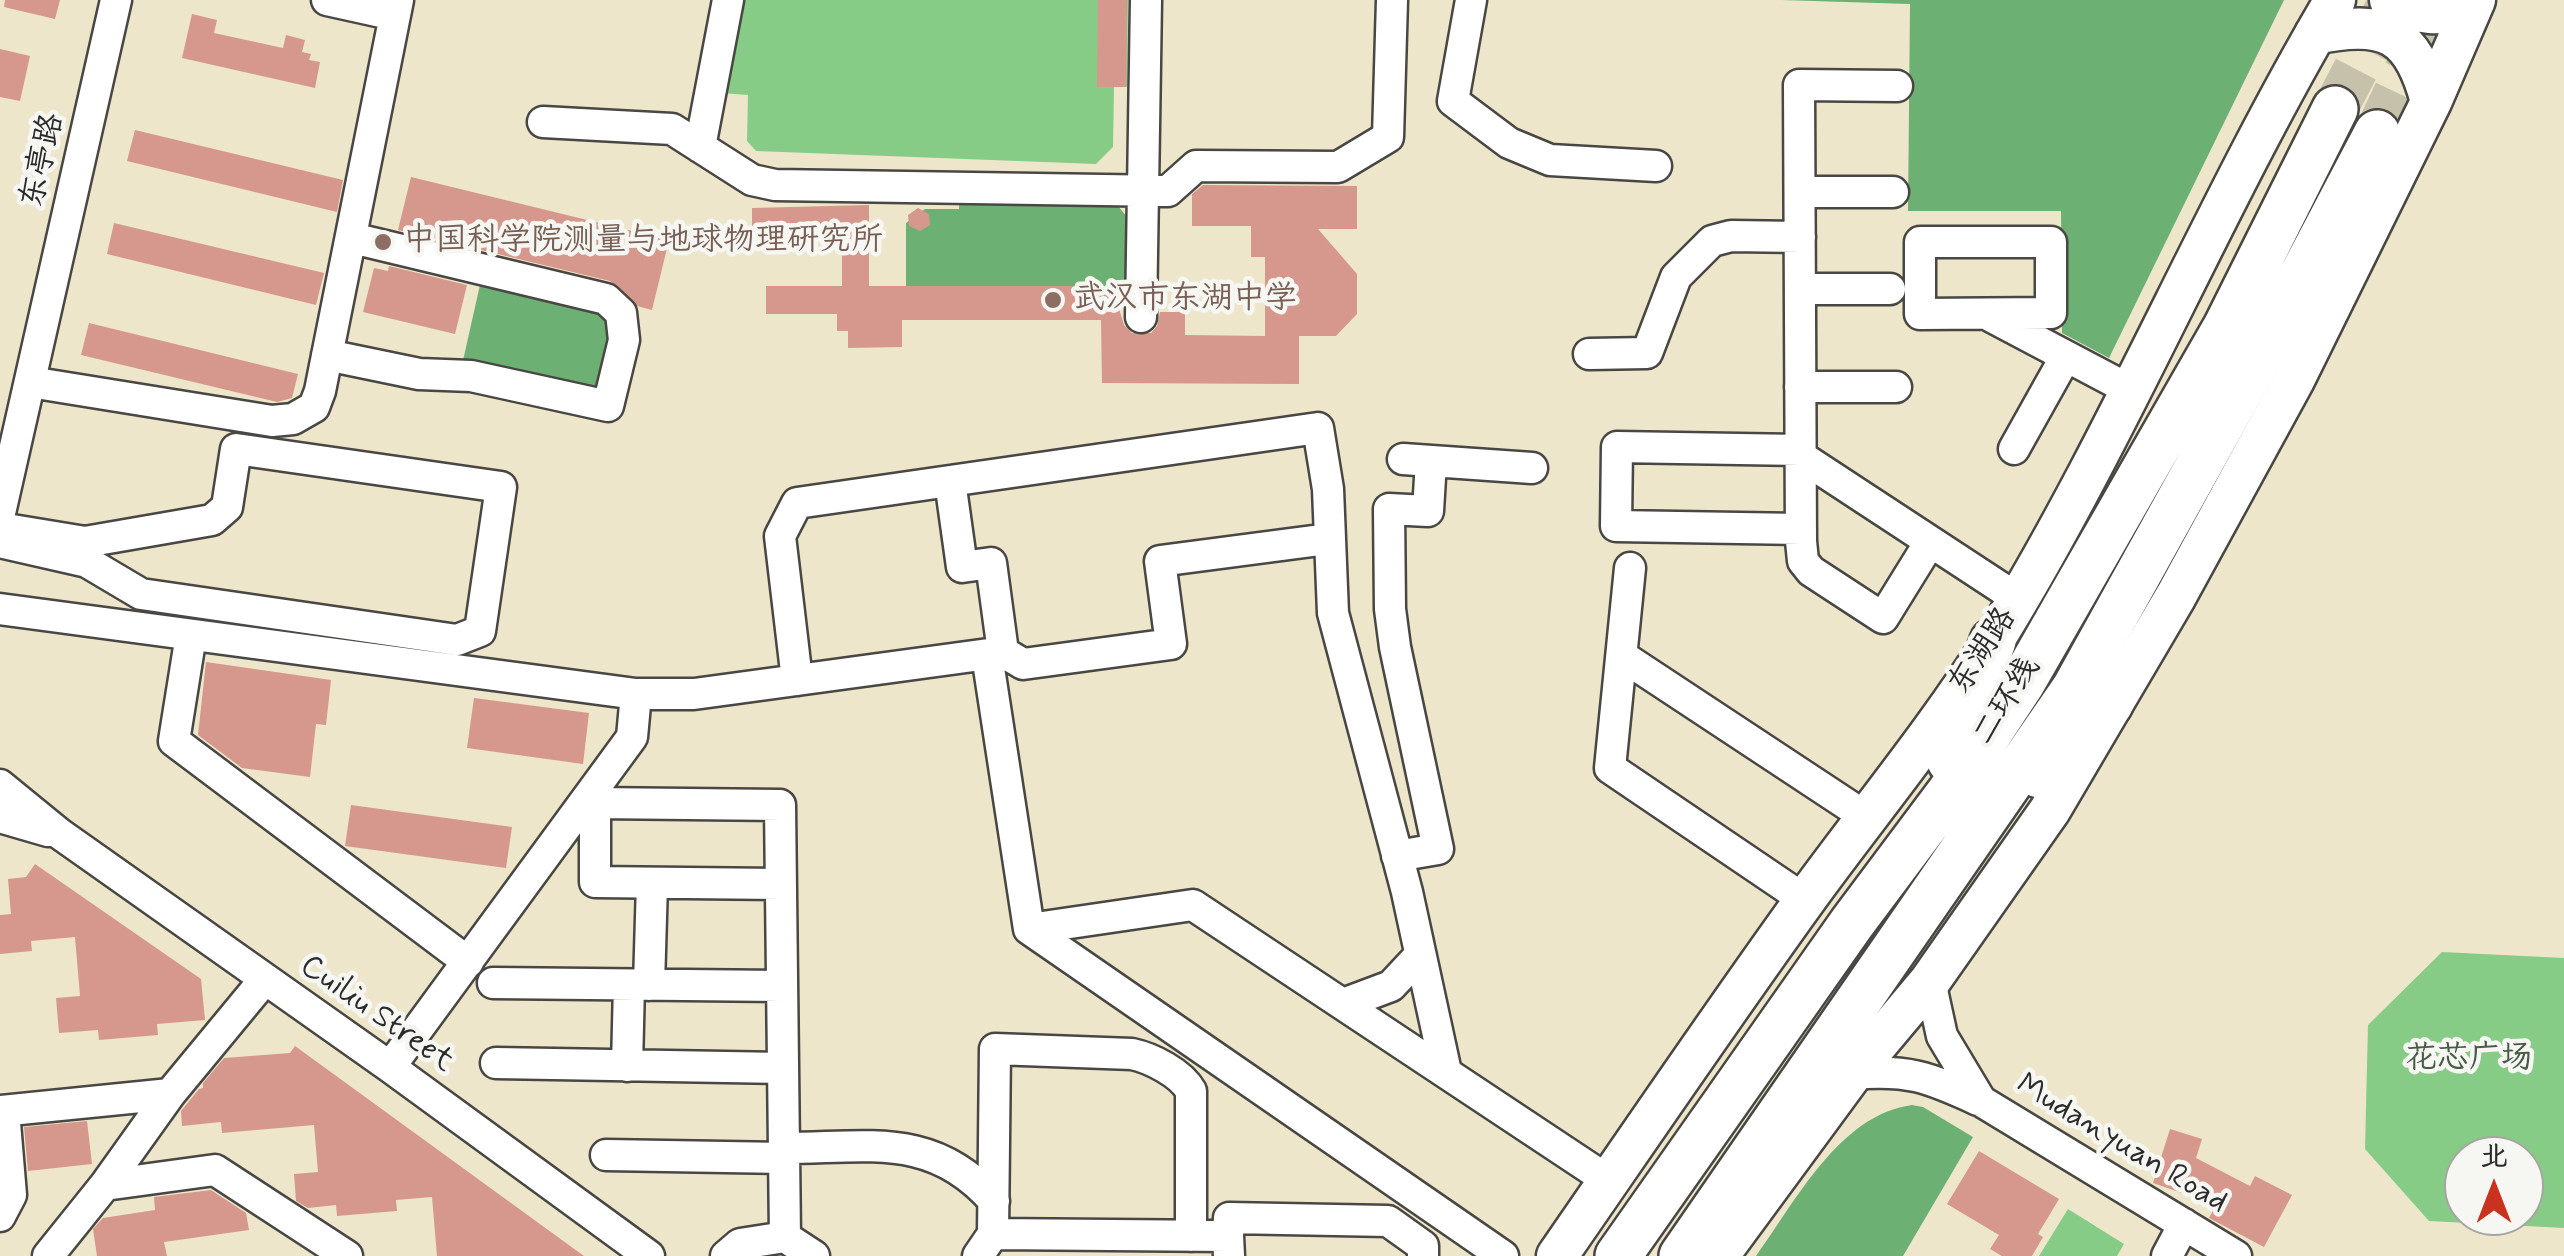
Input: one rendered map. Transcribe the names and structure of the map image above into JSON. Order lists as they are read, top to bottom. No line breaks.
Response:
{"streets":{"highway":["二环线"],"main road":["东湖路"],"street":["东亭路","Cuiliu Street","Mudanyuan Road"]},"parks":["花芯广场"],"places":["中国科学院测量与地球物理研究所","武汉市东湖中学"],"north":"top"}
